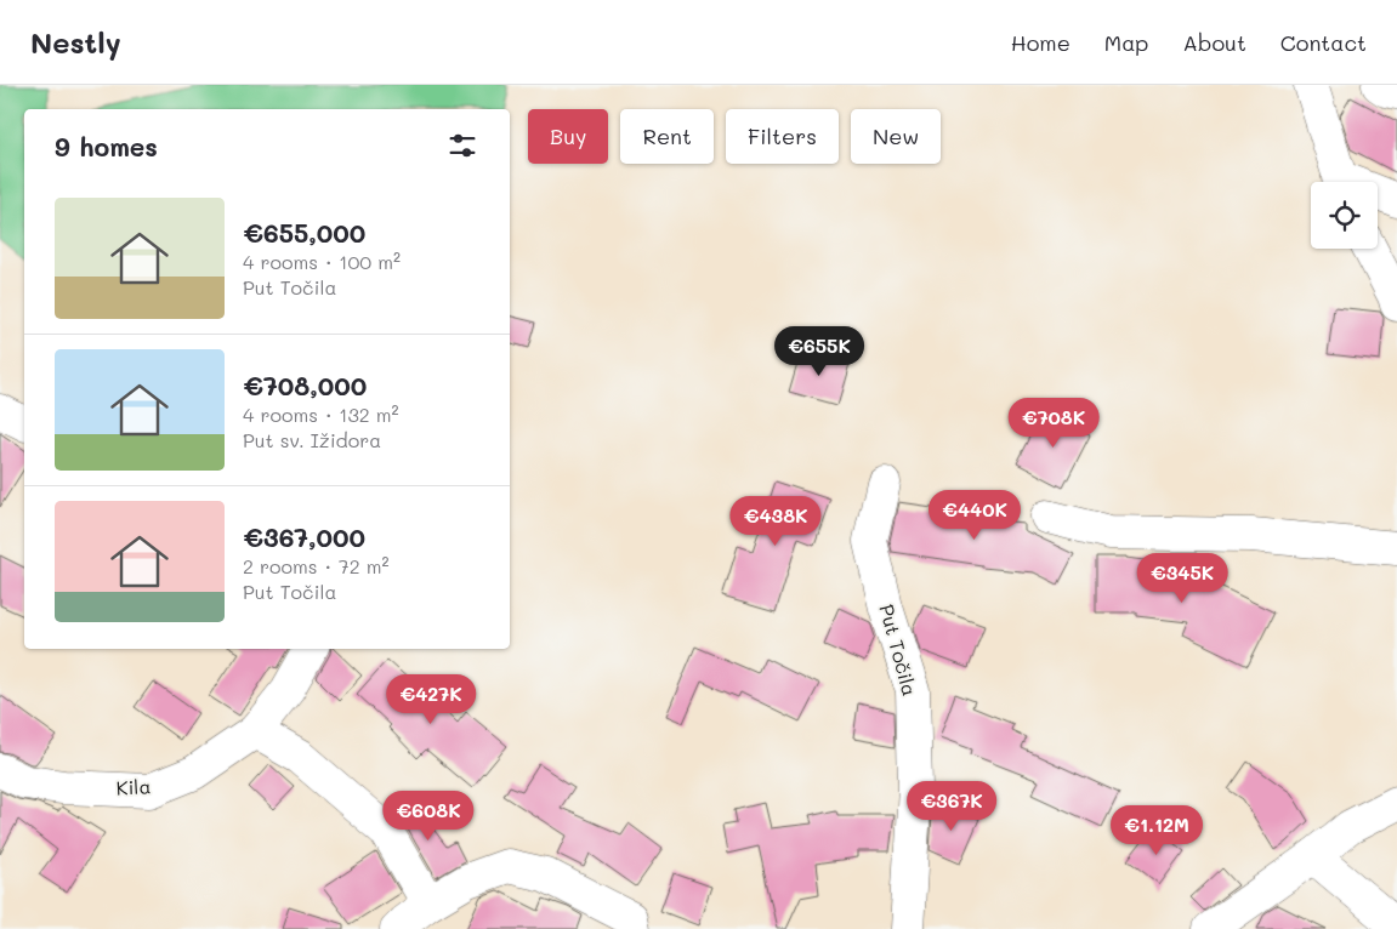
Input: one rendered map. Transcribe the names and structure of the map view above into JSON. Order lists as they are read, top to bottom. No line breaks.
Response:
{"streets":{"street":["Put Točila","Kila"]},"page":{"header":"Nestly","nav":["Home","Map","About","Contact"],"chip":["Buy","Rent","Filters","New"],"heading":"9 homes","list":[{"name":"€655,000","note":"4 rooms · 100 m² · Put Točila"},{"name":"€708,000","note":"4 rooms · 132 m² · Put sv. Ižidora"},{"name":"€367,000","note":"2 rooms · 72 m² · Put Točila"}],"price":["€655K","€708K","€440K","€438K","€345K","€427K","€367K","€608K","€1.12M"]}}
